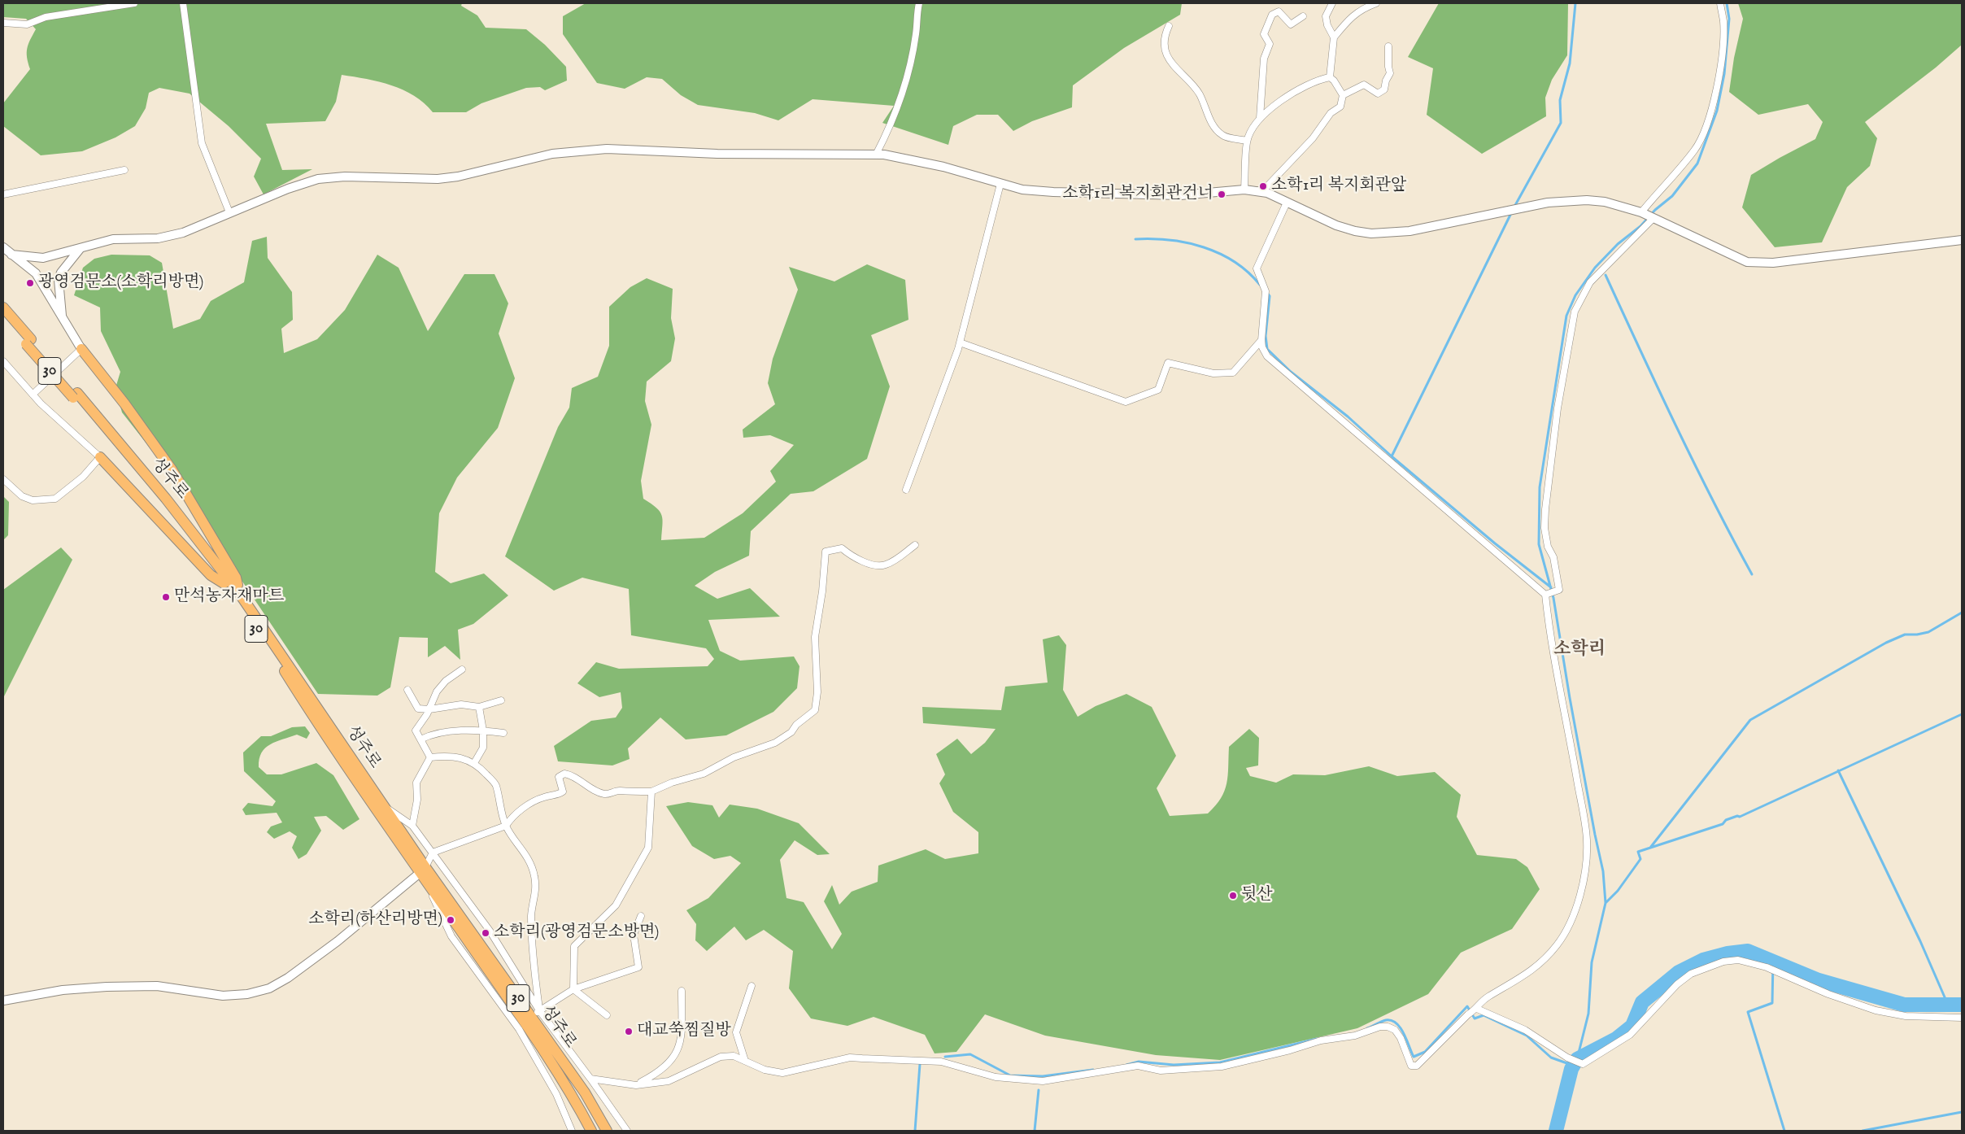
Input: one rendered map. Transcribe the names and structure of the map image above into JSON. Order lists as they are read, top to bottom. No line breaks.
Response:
{"streets":{"highway":["30","성주로"]},"crossings":[["30","성주로"]],"districts":["소학리"],"places":["소학1리 복지회관앞","소학1리 복지회관건너","광영검문소(소학리방면)","만석농자재마트","뒷산","소학리(하산리방면)","소학리(광영검문소방면)","대교쑥찜질방"]}
